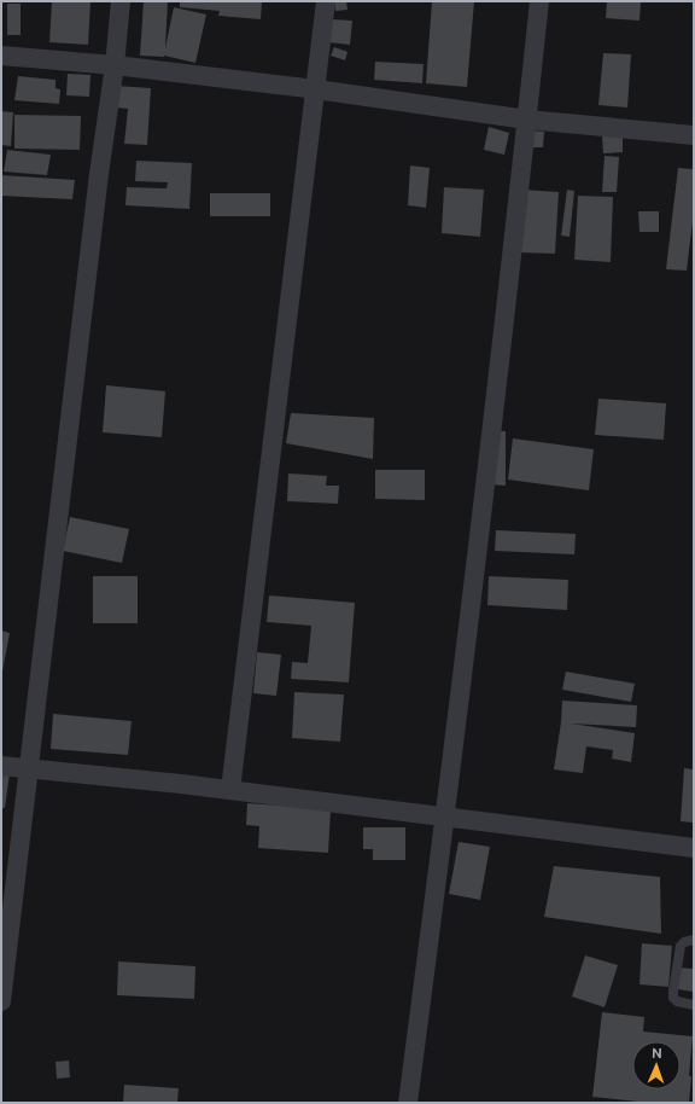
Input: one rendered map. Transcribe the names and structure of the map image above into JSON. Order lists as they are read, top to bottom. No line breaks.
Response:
{"north":"top"}
